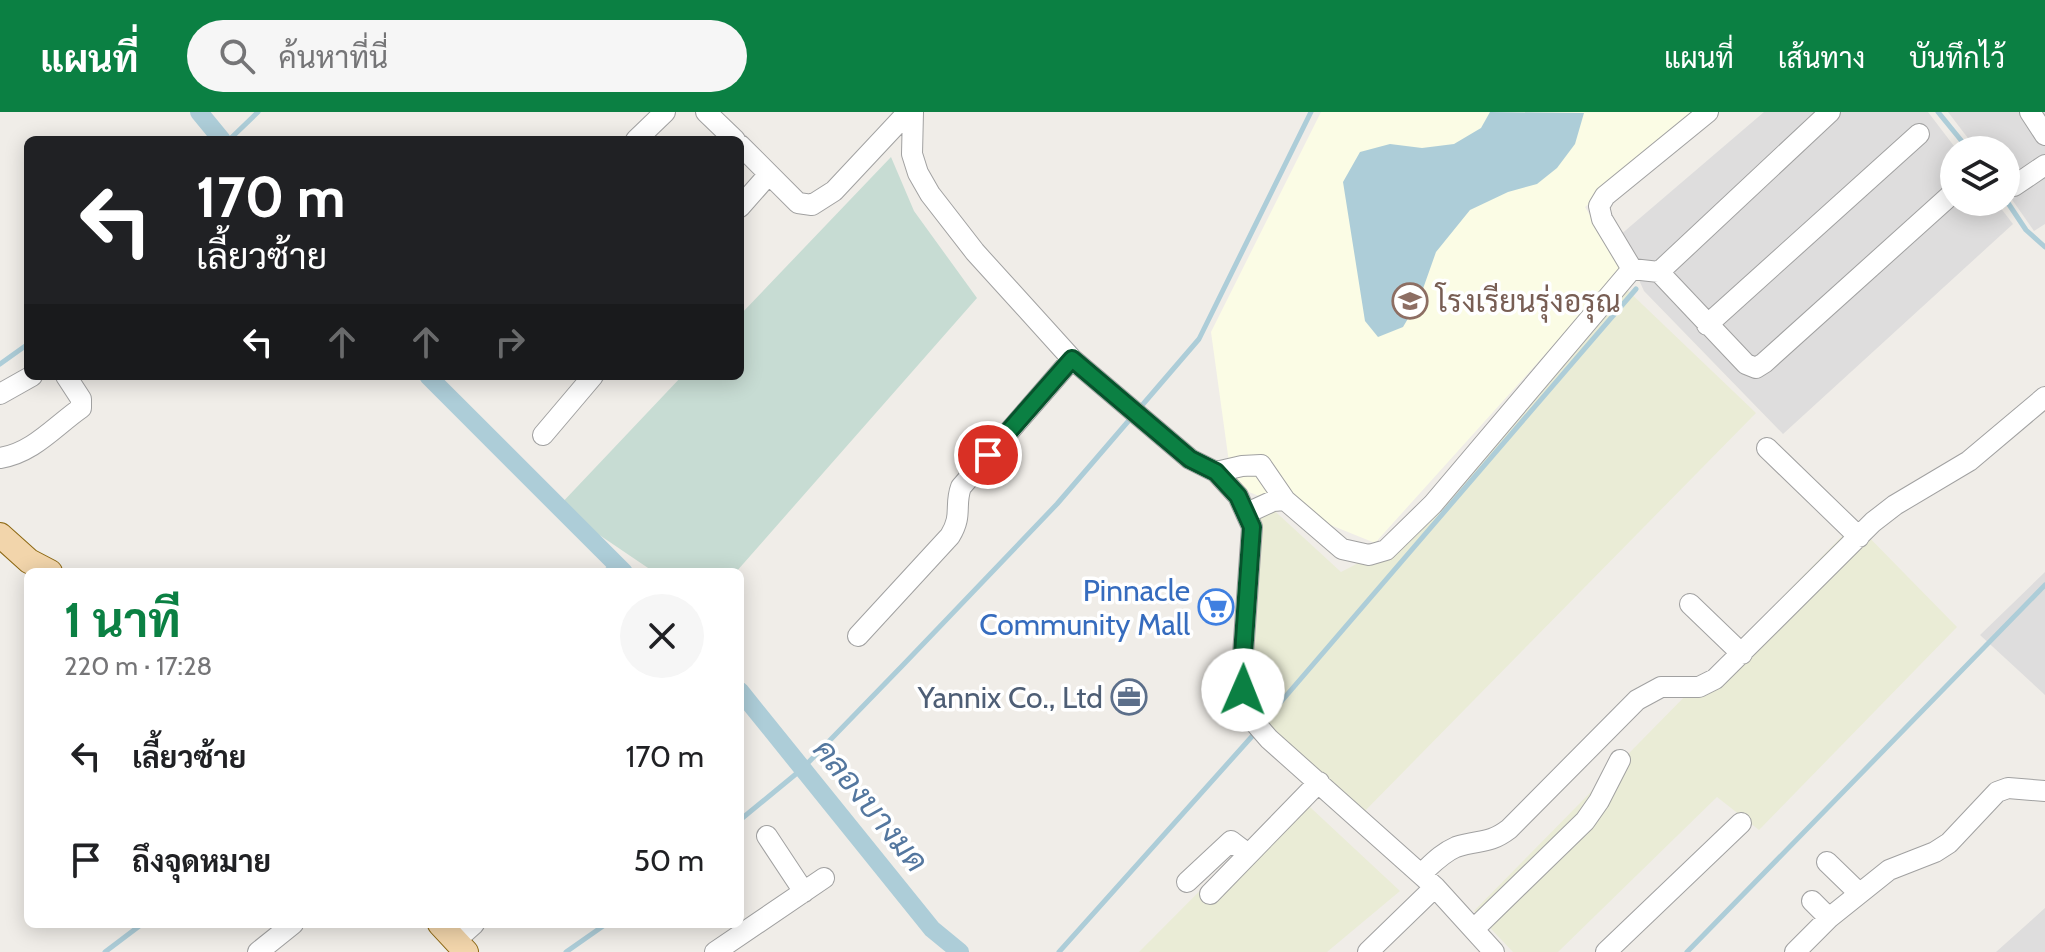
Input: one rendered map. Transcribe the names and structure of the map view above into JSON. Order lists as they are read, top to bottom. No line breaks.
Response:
{"water":["คลองบางมด"],"places":{"school or university":["โรงเรียนรุ่งอรุณ"],"supermarket":["Pinnacle Community Mall"],"office":["Yannix Co., Ltd"]},"page":{"header":"แผนที่","search":"ค้นหาที่นี่","nav":["แผนที่","เส้นทาง","บันทึกไว้"],"turn":["170 m","เลี้ยวซ้าย"],"heading":["1 นาที","220 m · 17:28"],"list":[{"name":"เลี้ยวซ้าย","value":"170 m"},{"name":"ถึงจุดหมาย","value":"50 m"}]}}
